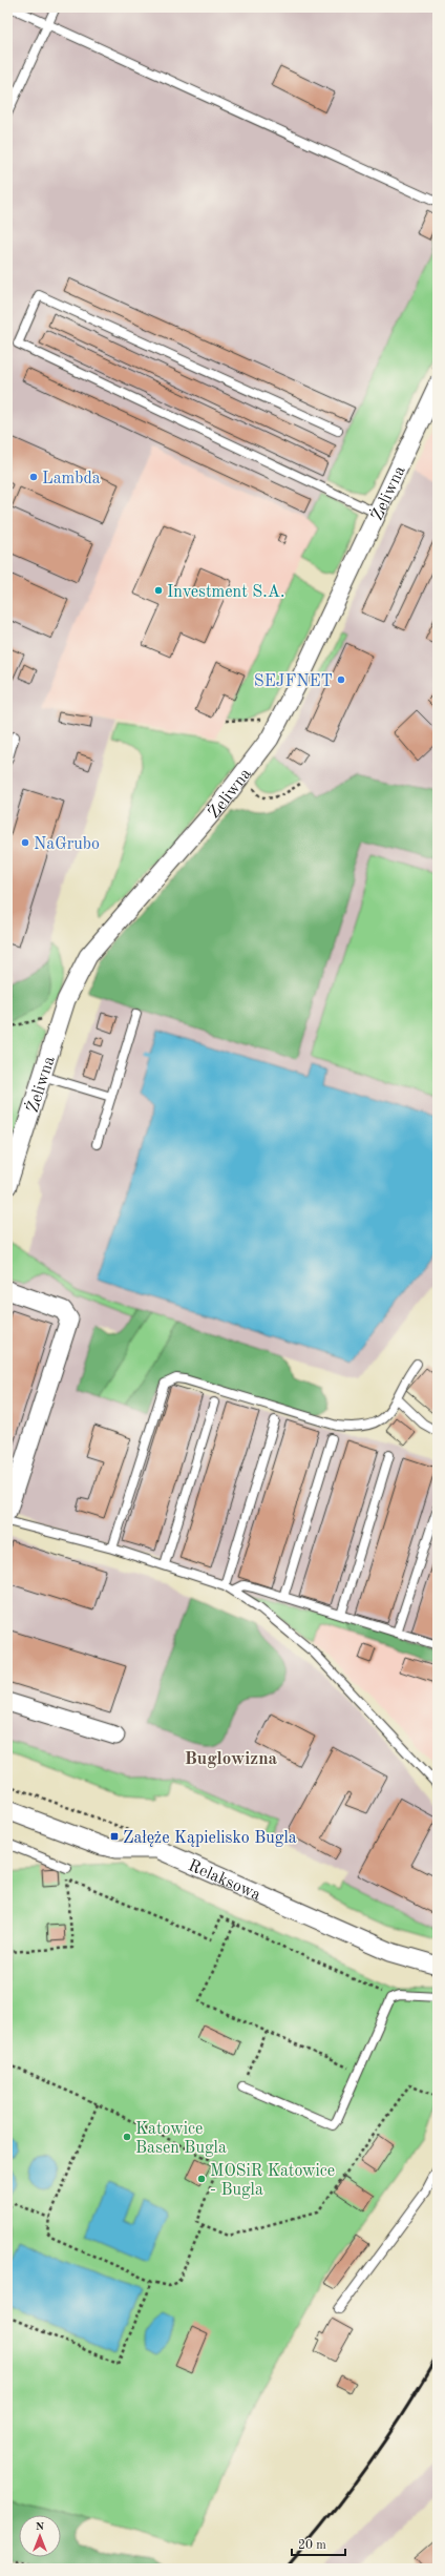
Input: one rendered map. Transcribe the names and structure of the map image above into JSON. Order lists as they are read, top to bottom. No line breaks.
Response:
{"streets":{"street":["Żeliwna","Relaksowa"]},"districts":["Buglowizna"],"places":{"other":["Lambda","Investment S.A.","SEJFNET","NaGrubo","Katowice Basen Bugla","MOSiR Katowice - Bugla"],"transit":["Załęże Kąpielisko Bugla"]},"scale_bar":"20 m","north":"top"}
